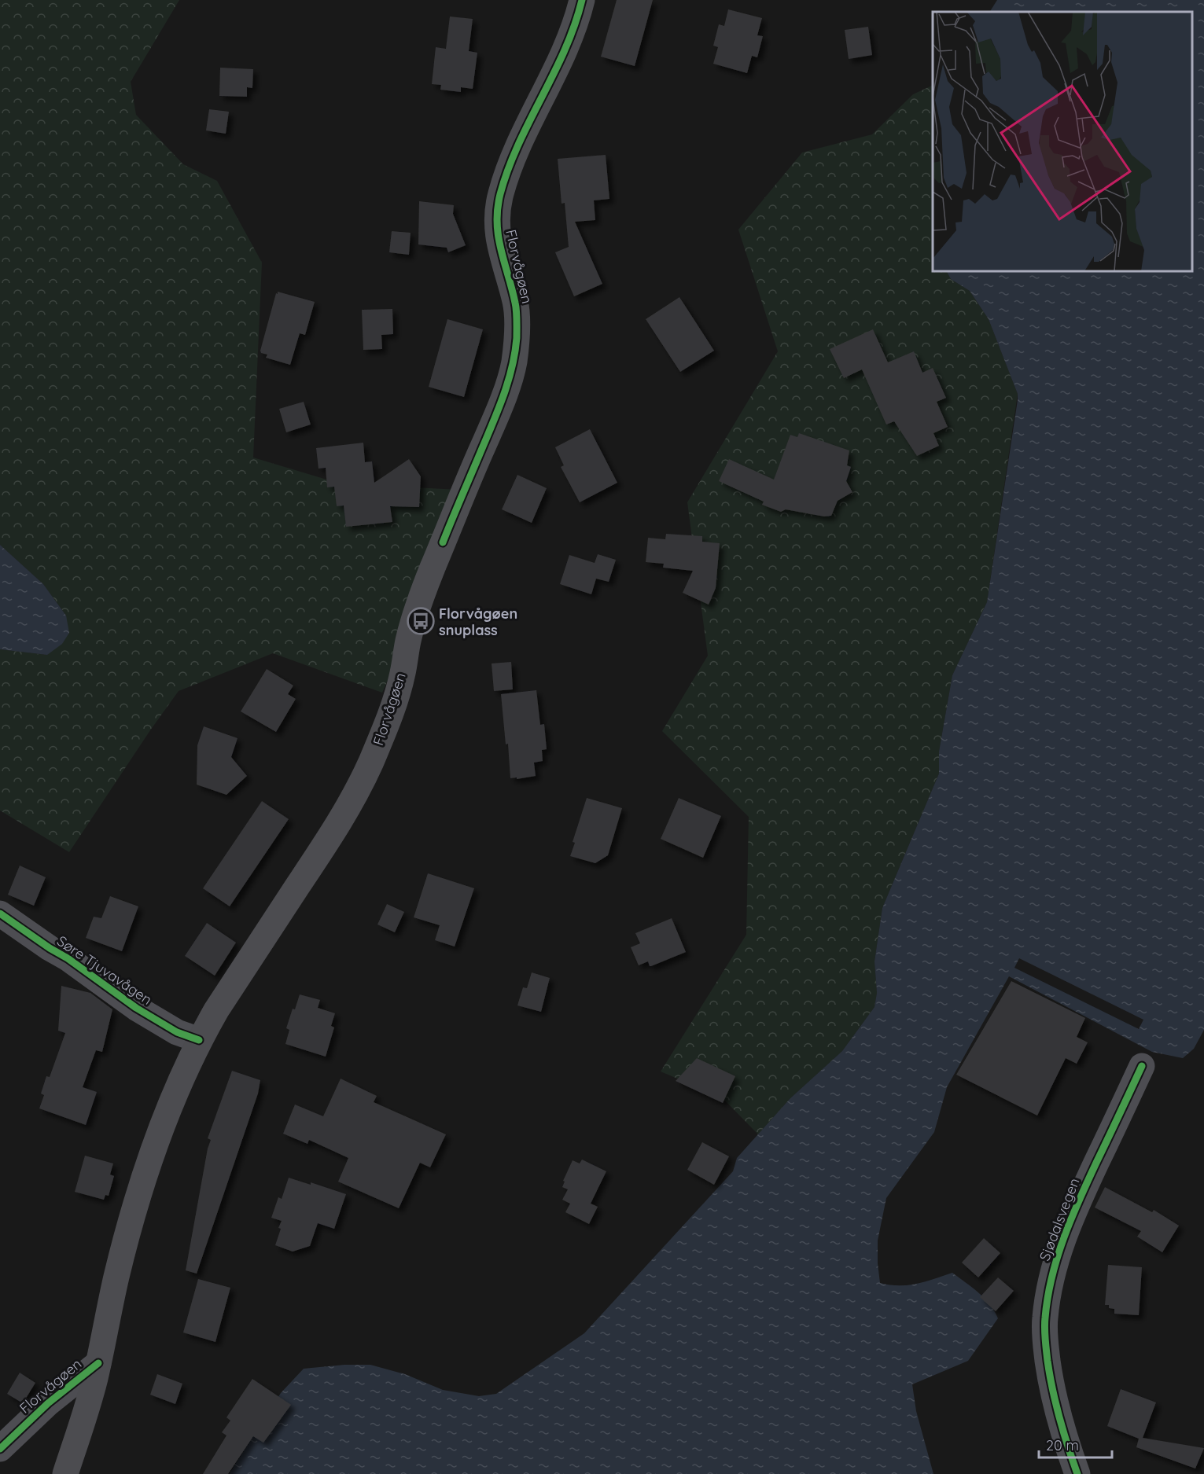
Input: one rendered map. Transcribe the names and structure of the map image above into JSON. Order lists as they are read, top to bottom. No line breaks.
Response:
{"streets":{"main road":["Florvågøen"],"street":["Søre Tjuvavågen","Sjødalsvegen"]},"crossings":[["Florvågøen","Søre Tjuvavågen"]],"places":{"bus stop":["Florvågøen snuplass"]},"scale_bar":"20 m"}
